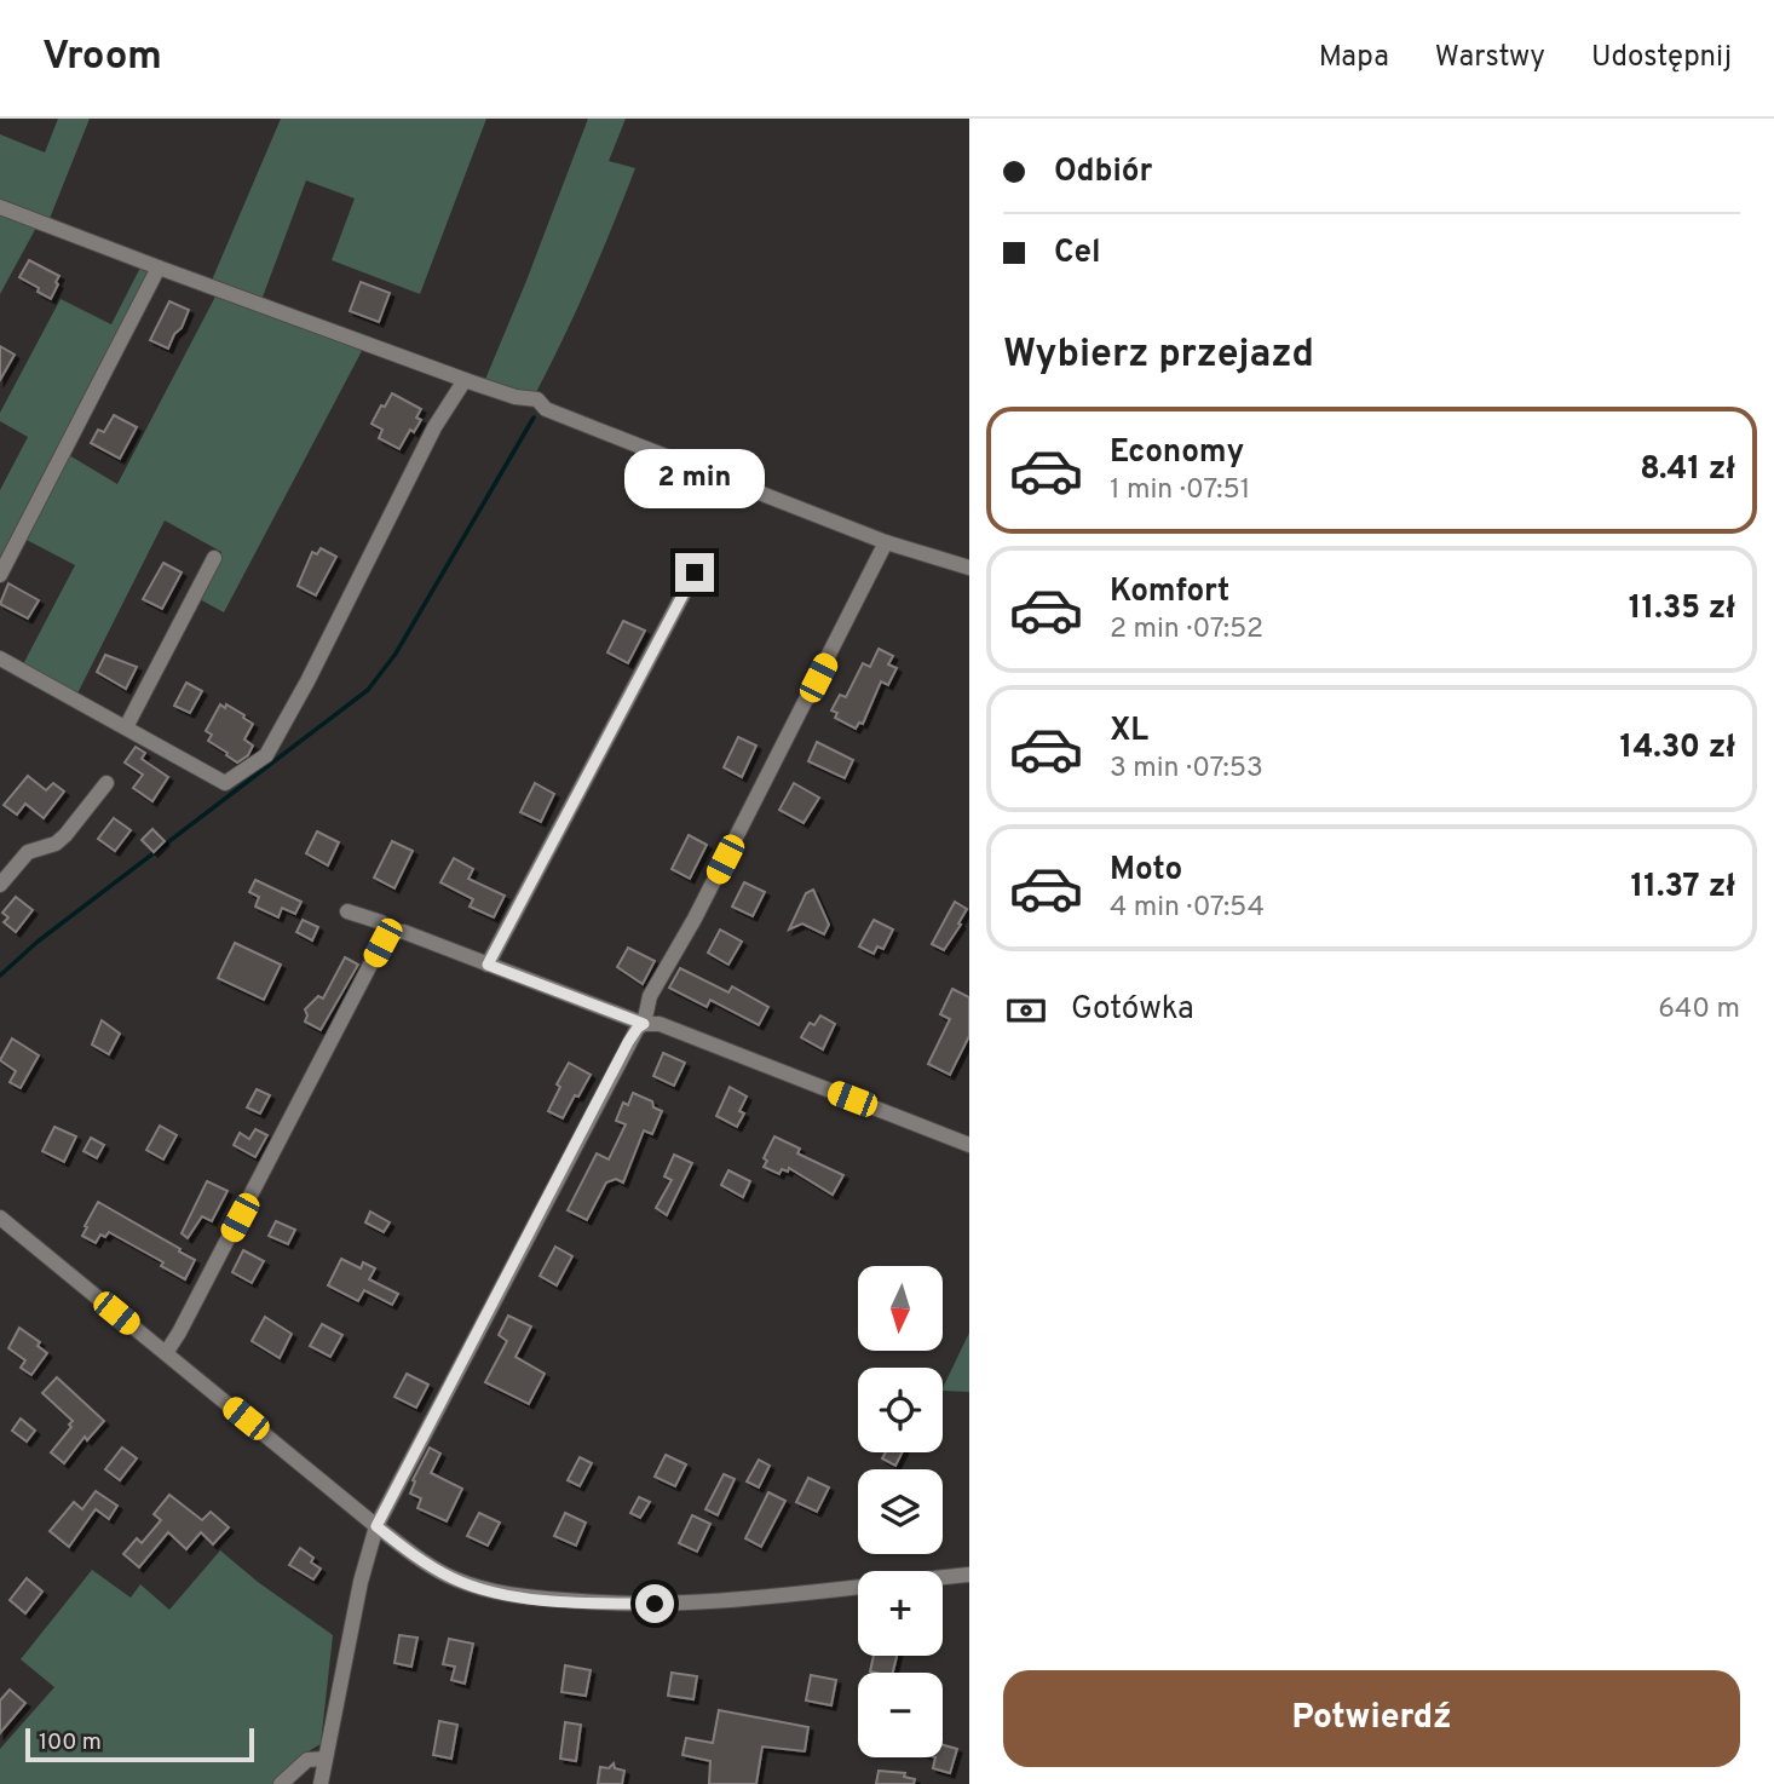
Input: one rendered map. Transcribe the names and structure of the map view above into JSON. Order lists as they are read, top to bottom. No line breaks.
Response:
{"scale_bar":"100 m","north":"bottom","page":{"header":"Vroom","nav":["Mapa","Warstwy","Udostępnij"],"banner":["Odbiór","Cel"],"heading":"Wybierz przejazd","list":[{"name":"Economy","note":"1 min · 07:51","value":"8.41 zł"},{"name":"Komfort","note":"2 min · 07:52","value":"11.35 zł"},{"name":"XL","note":"3 min · 07:53","value":"14.30 zł"},{"name":"Moto","note":"4 min · 07:54","value":"11.37 zł"}],"bubble":"2 min","pay":["Gotówka","640 m"],"map_buttons":["+","−"],"buttons":"Potwierdź","scale":"100 m"}}
